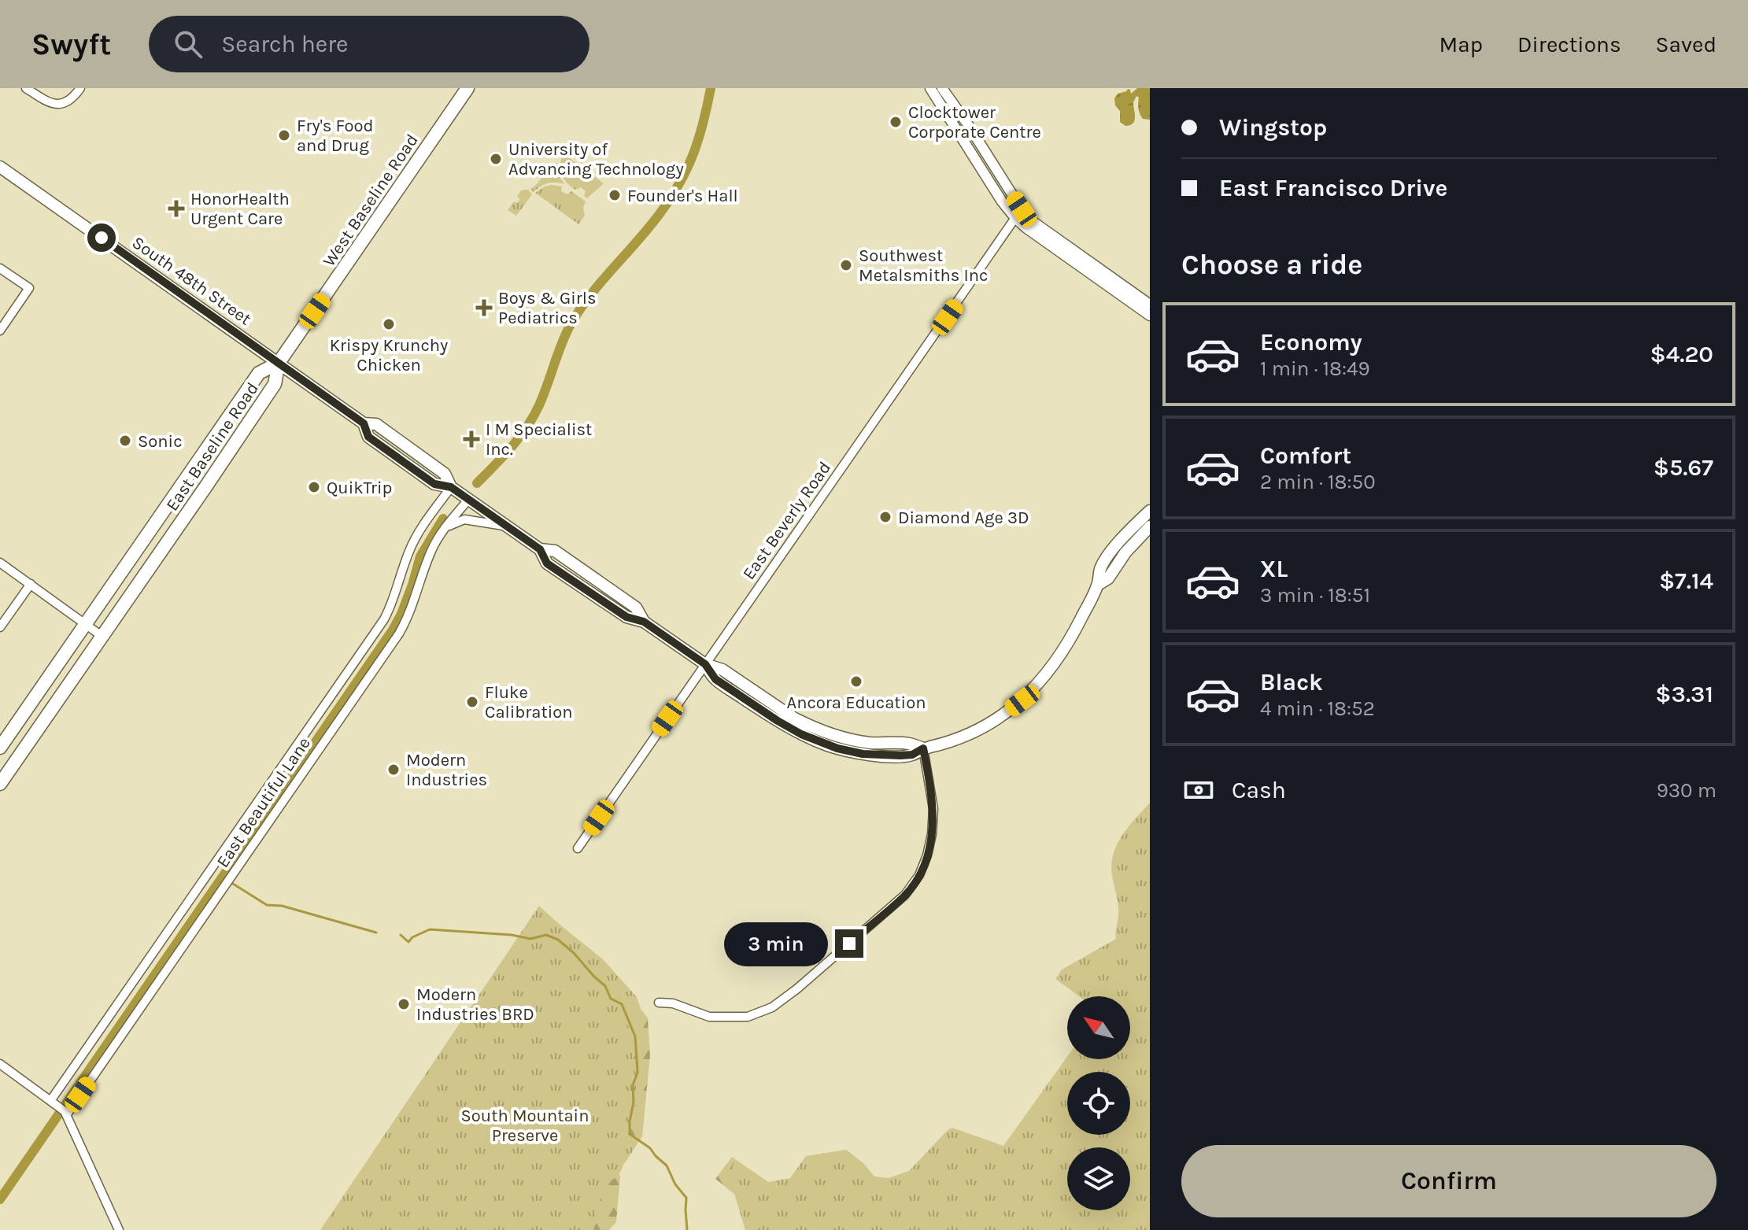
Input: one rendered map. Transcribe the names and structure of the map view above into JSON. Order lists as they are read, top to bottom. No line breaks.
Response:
{"streets":{"main road":["West Baseline Road","South 48th Street","East Baseline Road"],"street":["East Beverly Road","East Beautiful Lane"]},"crossings":[["West Baseline Road","South 48th Street"],["West Baseline Road","East Baseline Road"],["South 48th Street","East Baseline Road"],["South 48th Street","East Beverly Road"],["South 48th Street","East Beautiful Lane"]],"parks":["South Mountain Preserve"],"places":{"other":["Clocktower Corporate Centre","Fry's Food and Drug","University of Advancing Technology","Founder's Hall","Southwest Metalsmiths Inc","Krispy Krunchy Chicken","Sonic","QuikTrip","Diamond Age 3D","Ancora Education","Fluke Calibration","Modern Industries","Modern Industries BRD"],"health":["HonorHealth Urgent Care","Boys & Girls Pediatrics","I M Specialist Inc."]},"north":"top left","page":{"header":"Swyft","search":"Search here","nav":["Map","Directions","Saved"],"banner":["Wingstop","East Francisco Drive"],"heading":"Choose a ride","list":[{"name":"Economy","note":"1 min · 18:49","value":"$4.20"},{"name":"Comfort","note":"2 min · 18:50","value":"$5.67"},{"name":"XL","note":"3 min · 18:51","value":"$7.14"},{"name":"Black","note":"4 min · 18:52","value":"$3.31"}],"pay":["Cash","930 m"],"bubble":"3 min","buttons":"Confirm"}}
